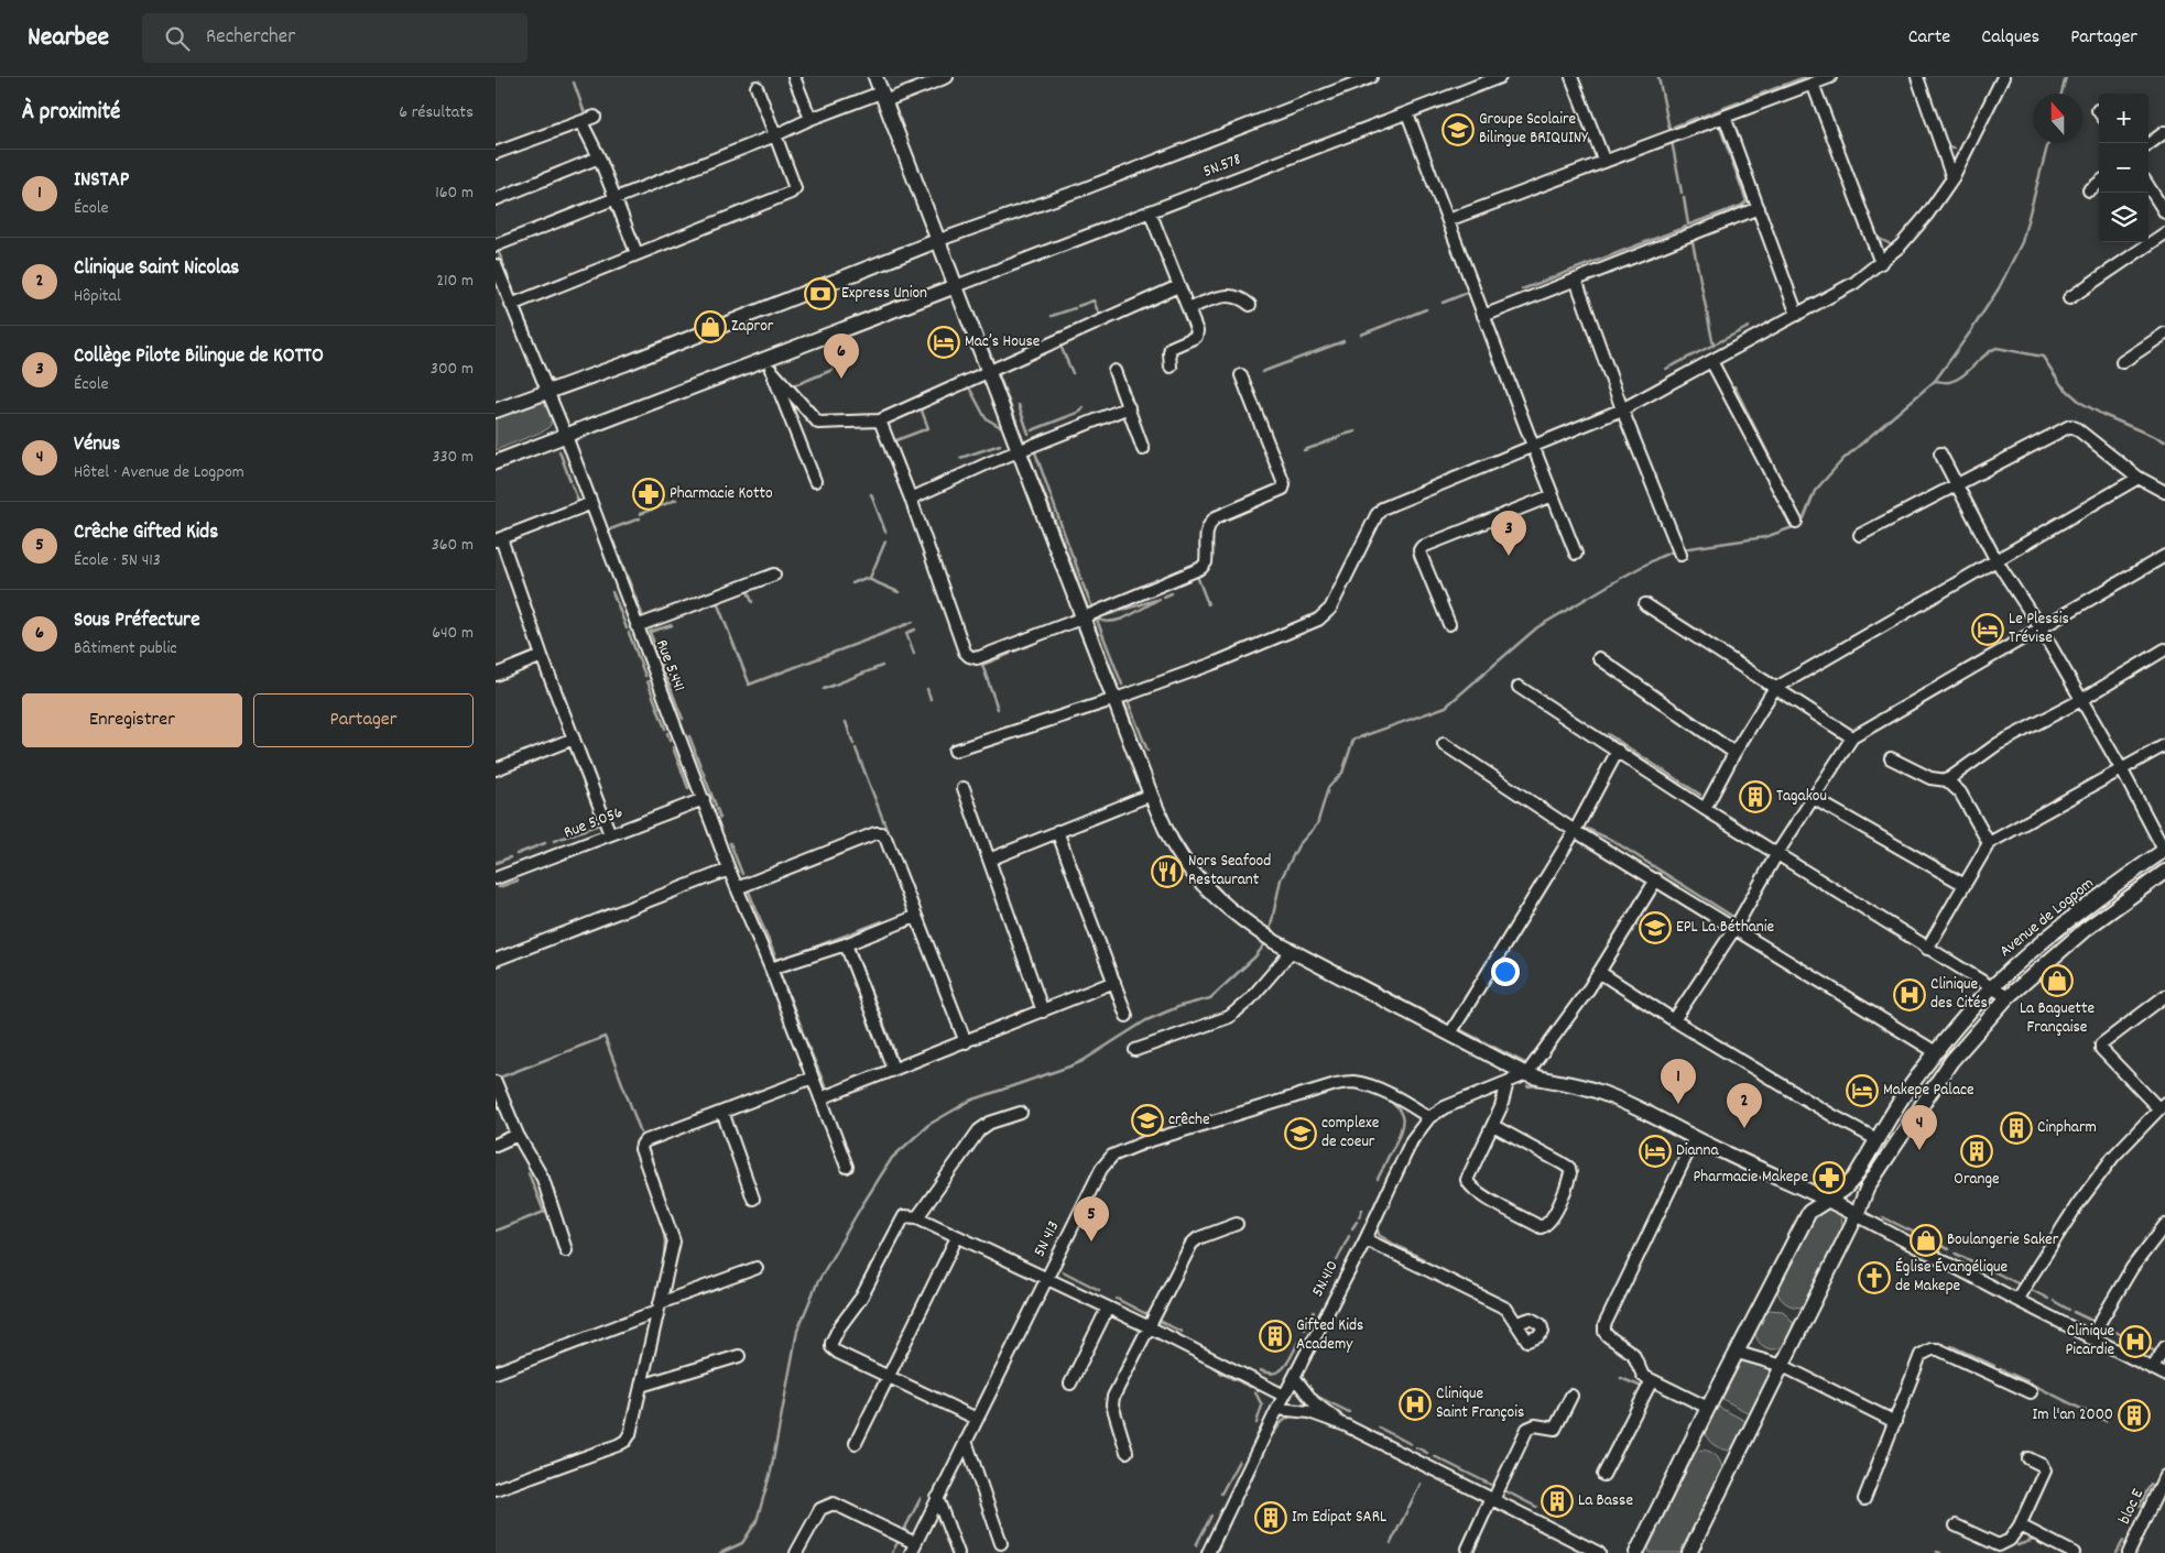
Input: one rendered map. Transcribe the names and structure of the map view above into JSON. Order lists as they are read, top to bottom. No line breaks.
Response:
{"streets":{"main road":["Avenue de Logpom"],"street":["5N.578","Rue 5.441","Rue 5.056","5N 413","5N.410","bloc E"]},"crossings":[["Rue 5.441","Rue 5.056"],["5N 413","5N.410"]],"places":{"school or university":["Groupe Scolaire Bilingue BRIQUINY","EPL La Béthanie","crêche","complexe de coeur"],"bank":["Express Union"],"shop":["Zapror","La Baguette Française","Boulangerie Saker"],"hotel":["Mac’s House","Le Plessis Trévise","Makepe Palace","Dianna"],"pharmacy":["Pharmacie Kotto","Pharmacie Makepe"],"building":["Tagakou","Cinpharm","Orange","Gifted Kids Academy","Im l'an 2000","La Basse","Im Edipat SARL"],"restaurant":["Nors Seafood Restaurant"],"hospital":["Clinique des Cités","Clinique Picardie","Clinique Saint François"],"church":["Église Évangélique de Makepe"]},"north":"top","page":{"header":"Nearbee","search":"Rechercher","nav":["Carte","Calques","Partager"],"heading":["À proximité","6 résultats"],"map_buttons":["+","−"],"list":[{"mark":"1","name":"INSTAP","note":"École","value":"160 m"},{"mark":"2","name":"Clinique Saint Nicolas","note":"Hôpital","value":"210 m"},{"mark":"3","name":"Collège Pilote Bilingue de KOTTO","note":"École","value":"300 m"},{"mark":"4","name":"Vénus","note":"Hôtel · Avenue de Logpom","value":"330 m"},{"mark":"5","name":"Crêche Gifted Kids","note":"École · 5N 413","value":"360 m"},{"mark":"6","name":"Sous Préfecture","note":"Bâtiment public","value":"640 m"}],"pins":["6","3","1","2","4","5"],"buttons":["Enregistrer","Partager"]}}
